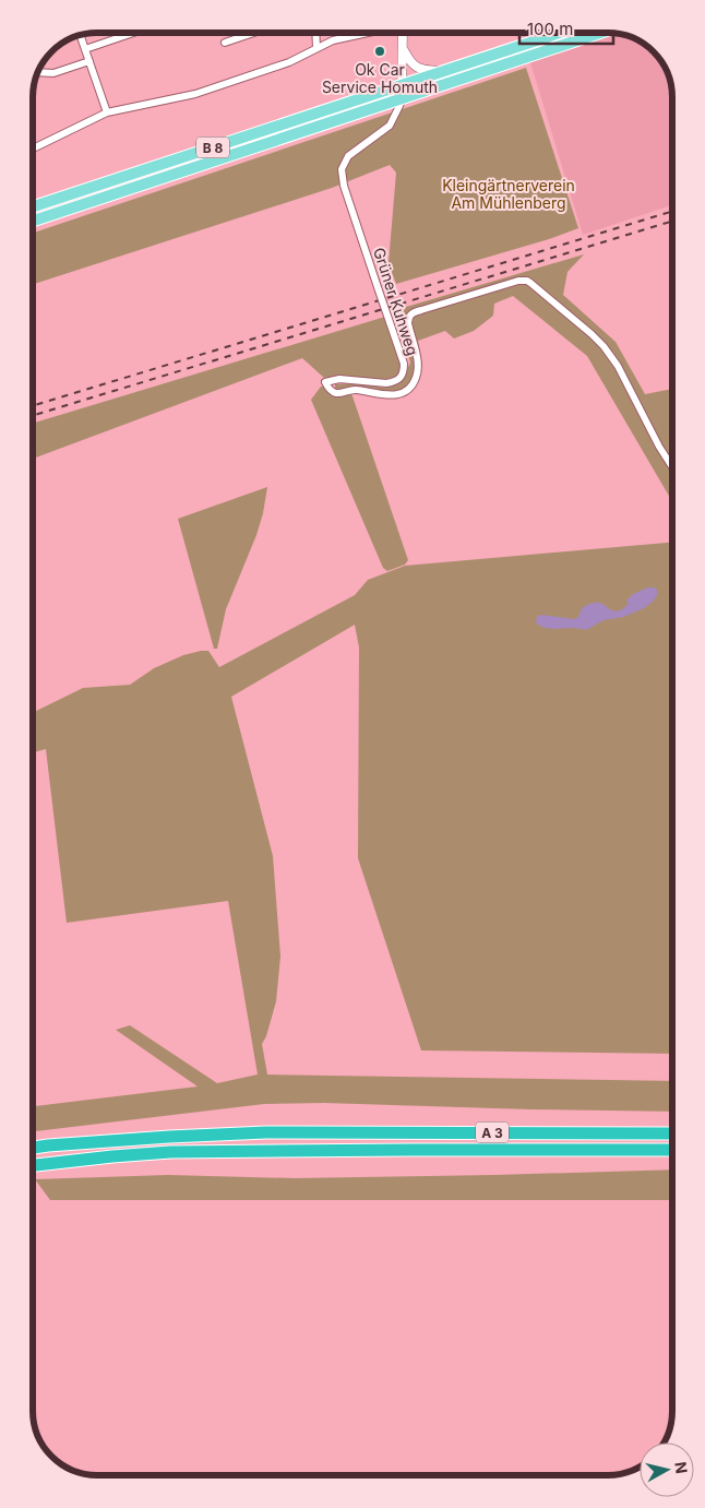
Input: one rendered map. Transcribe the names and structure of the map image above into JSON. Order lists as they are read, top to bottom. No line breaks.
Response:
{"streets":{"highway":["A 3"],"main road":["B 8"],"street":["Grüner Kuhweg"]},"crossings":[["B 8","Grüner Kuhweg"]],"parks":["Kleingärtnerverein Am Mühlenberg"],"places":["Ok Car Service Homuth"],"scale_bar":"100 m","north":"right"}
